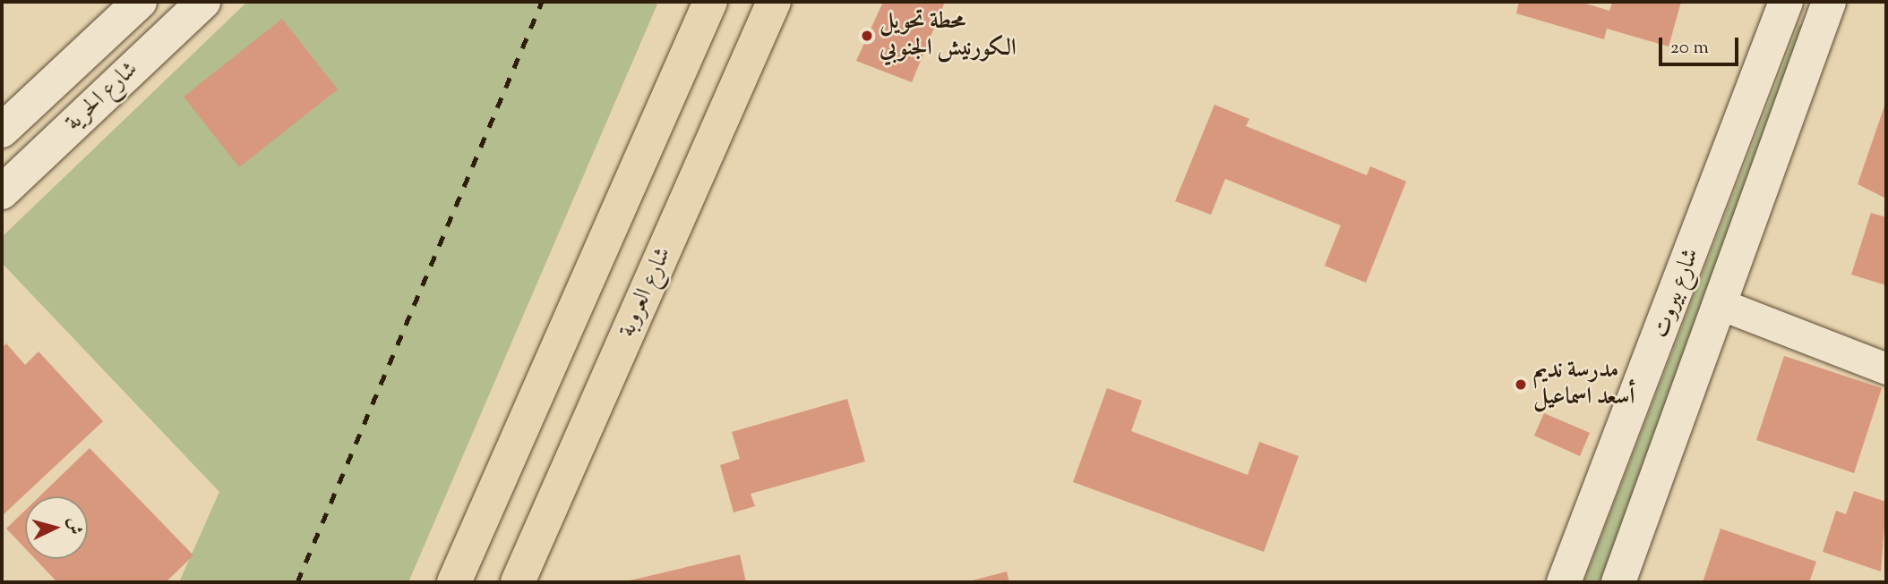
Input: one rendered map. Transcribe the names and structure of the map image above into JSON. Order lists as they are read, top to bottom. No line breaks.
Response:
{"streets":{"main road":["شارع الحرية","شارع العروبة","شارع بيروت"]},"places":["محطة تحويل الكورنيش الجنوبي","مدرسة نديم أسعد اسماعيل"],"scale_bar":"20 m","north":"right"}
